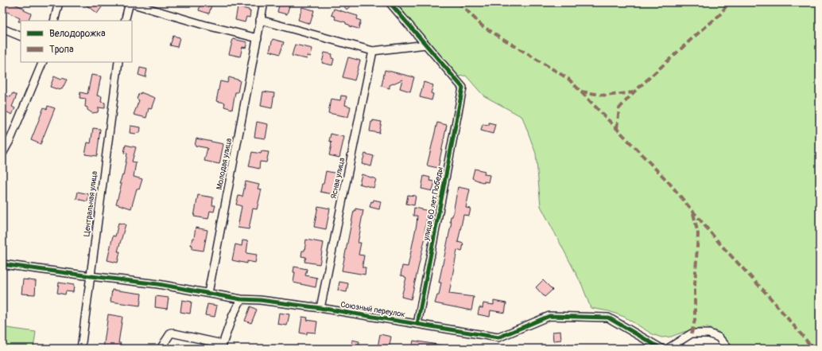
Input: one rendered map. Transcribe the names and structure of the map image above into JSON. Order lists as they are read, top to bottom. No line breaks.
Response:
{"streets":{"street":["Молодая улица","Ясная улица","Центральная улица","улица 60 лет Победы","Союзный переулок"]},"crossings":[["Молодая улица","Союзный переулок"],["Ясная улица","Союзный переулок"],["Центральная улица","Союзный переулок"],["улица 60 лет Победы","Союзный переулок"]],"legend":["Велодорожка","Тропа"]}
